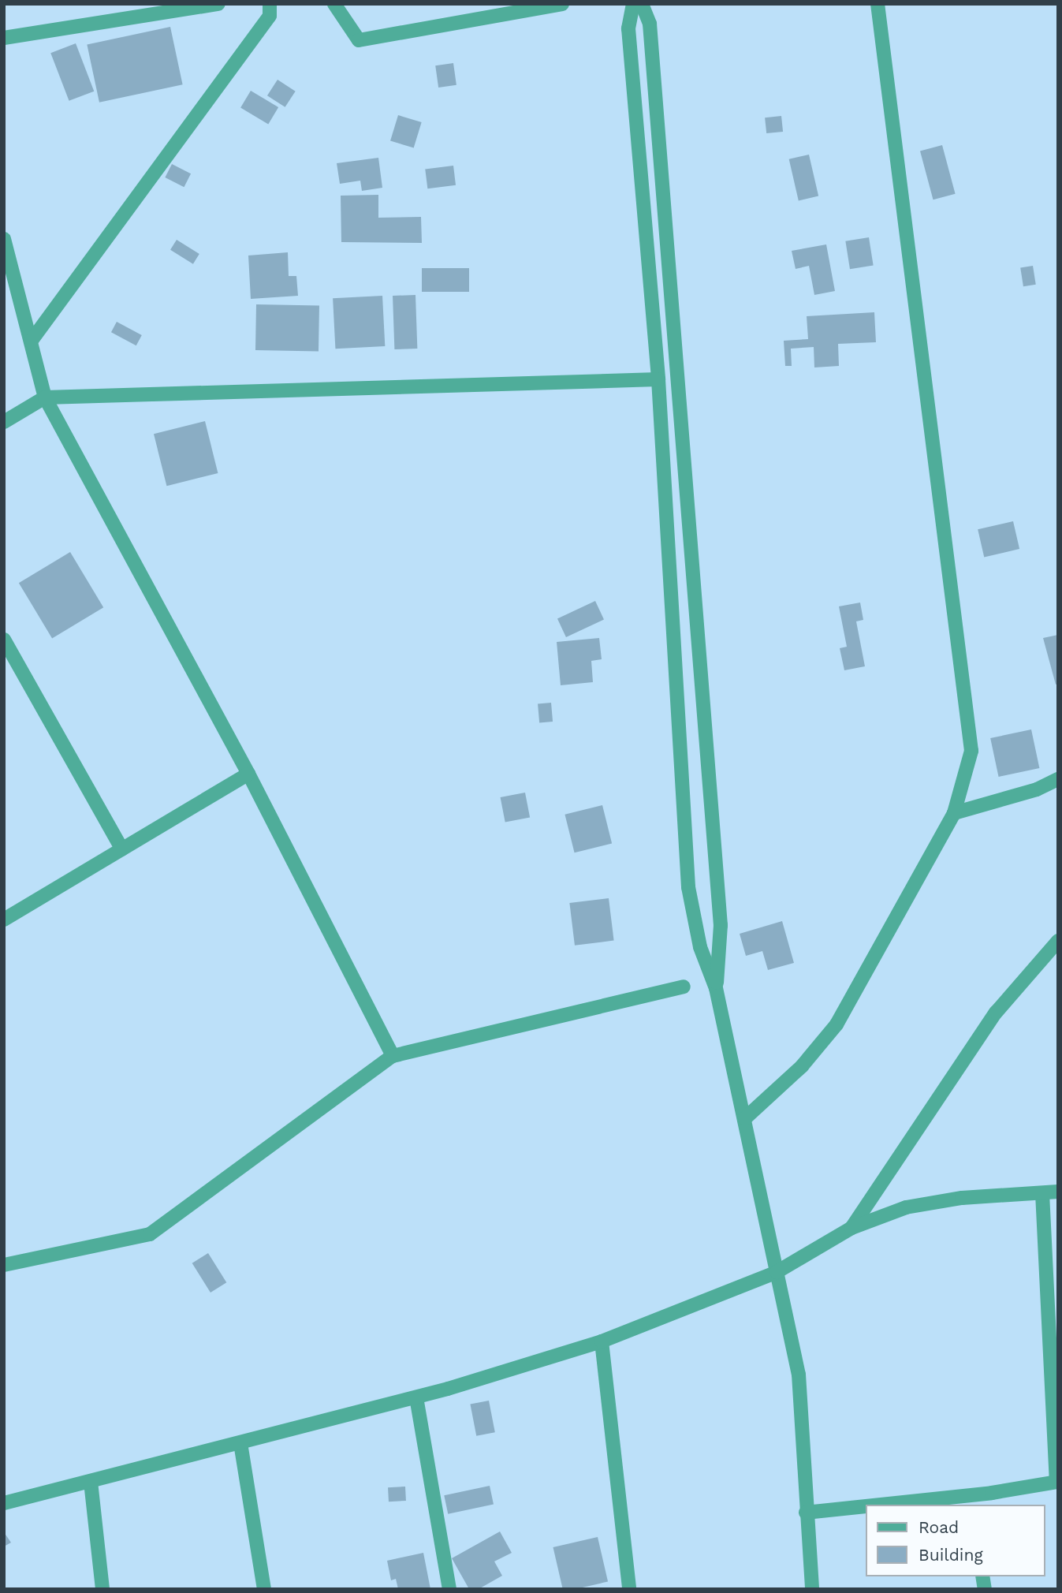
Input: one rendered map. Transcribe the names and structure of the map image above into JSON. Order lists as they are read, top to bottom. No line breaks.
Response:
{"legend":["Road","Building"]}
